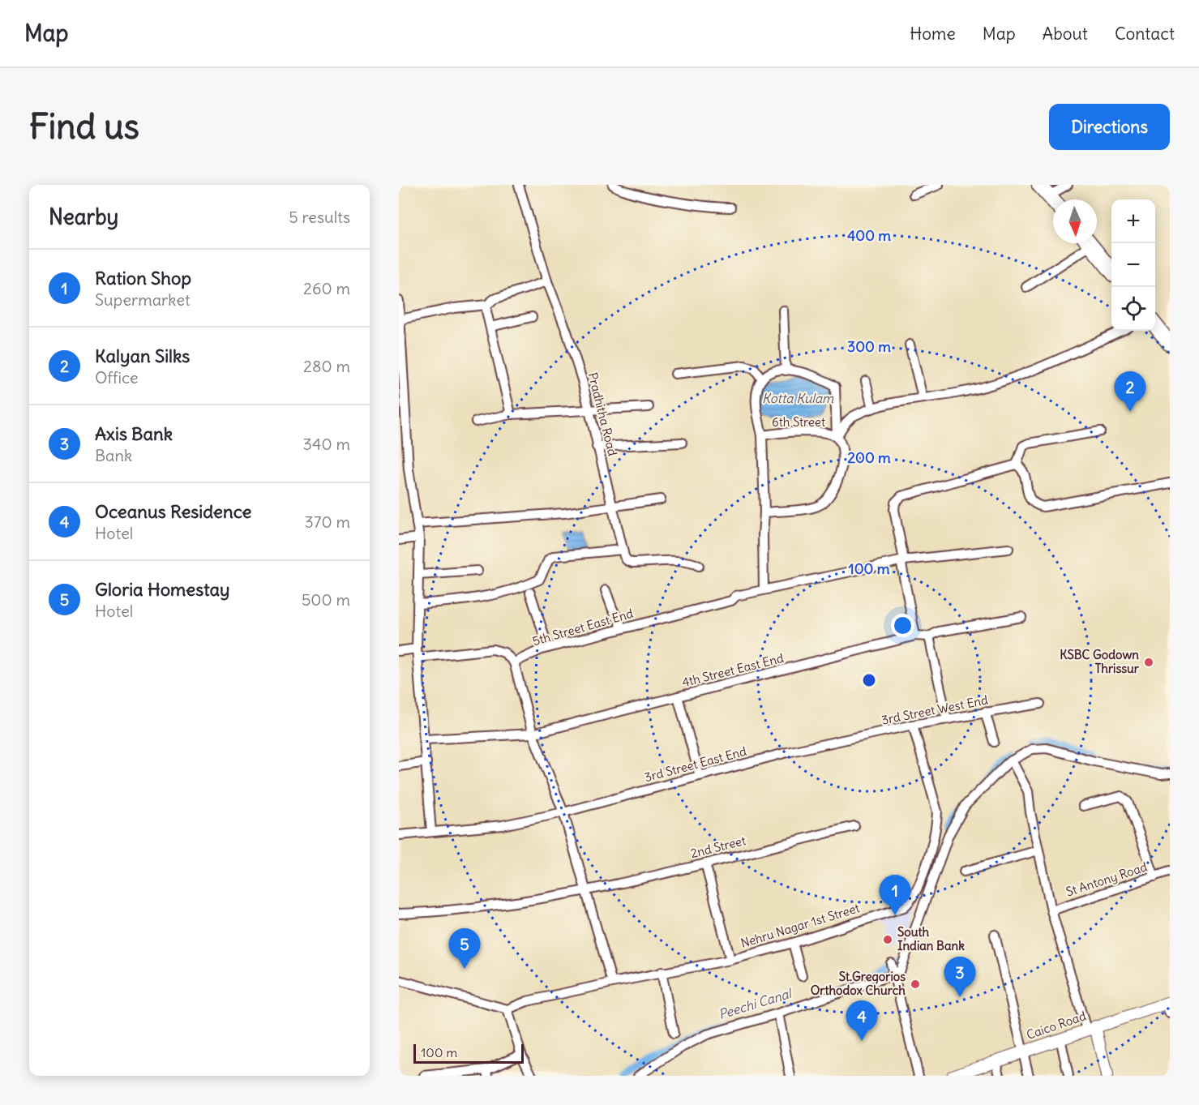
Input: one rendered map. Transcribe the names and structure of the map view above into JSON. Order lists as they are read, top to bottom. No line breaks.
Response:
{"streets":{"street":["Pradhitha Road","6th Street","5th Street East End","4th Street East End","3rd Street West End","3rd Street East End","2nd Street","St Antony Road","Nehru Nagar 1st Street","Caico Road"]},"crossings":[["6th Street","5th Street East End"],["3rd Street West End","3rd Street East End"],["3rd Street West End","Nehru Nagar 1st Street"],["2nd Street","Nehru Nagar 1st Street"]],"water":["Kotta Kulam","Peechi Canal"],"places":["KSBC Godown Thrissur","South Indian Bank","St.Gregorios Orthodox Church"],"scale_bar":"100 m","north":"bottom","page":{"header":"Map","nav":["Home","Map","About","Contact"],"buttons":"Directions","title":"Find us","heading":["Nearby","5 results"],"map_buttons":["+","−"],"list":[{"mark":"1","name":"Ration Shop","note":"Supermarket","value":"260 m"},{"mark":"2","name":"Kalyan Silks","note":"Office","value":"280 m"},{"mark":"3","name":"Axis Bank","note":"Bank","value":"340 m"},{"mark":"4","name":"Oceanus Residence","note":"Hotel","value":"370 m"},{"mark":"5","name":"Gloria Homestay","note":"Hotel","value":"500 m"}],"pins":["2","1","5","3","4"],"scale":"100 m"},"rings":["400 m","300 m","200 m","100 m"]}
